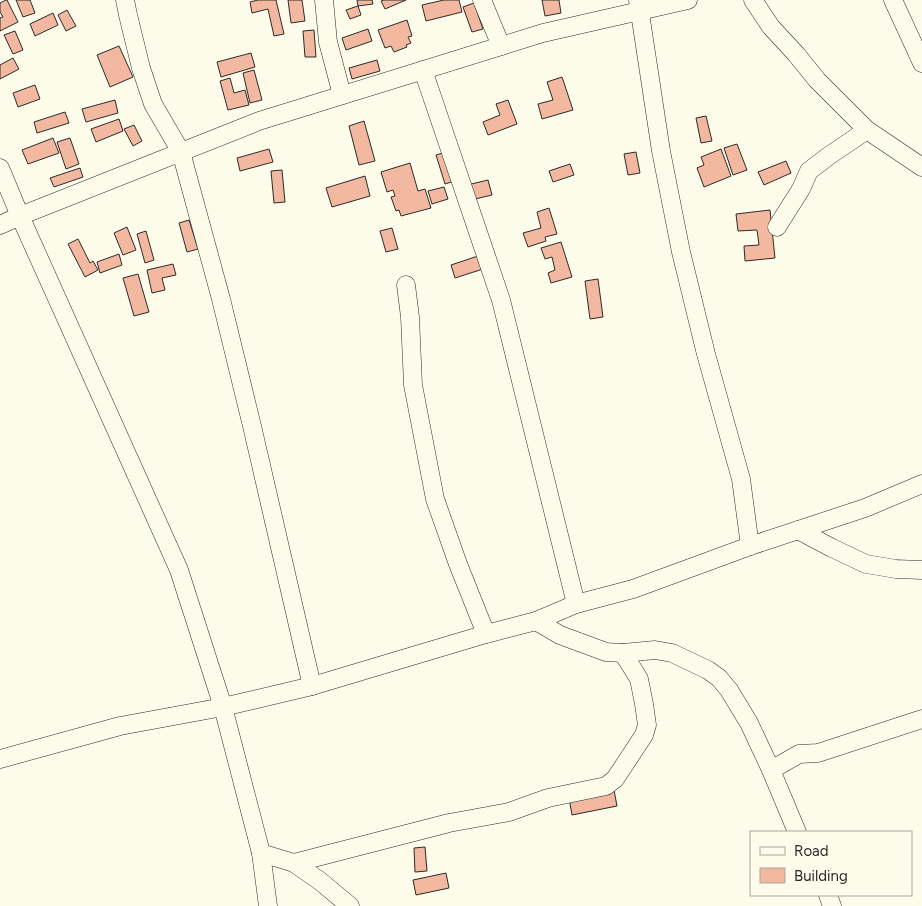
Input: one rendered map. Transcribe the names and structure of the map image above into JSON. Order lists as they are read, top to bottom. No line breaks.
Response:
{"legend":["Road","Building"]}
